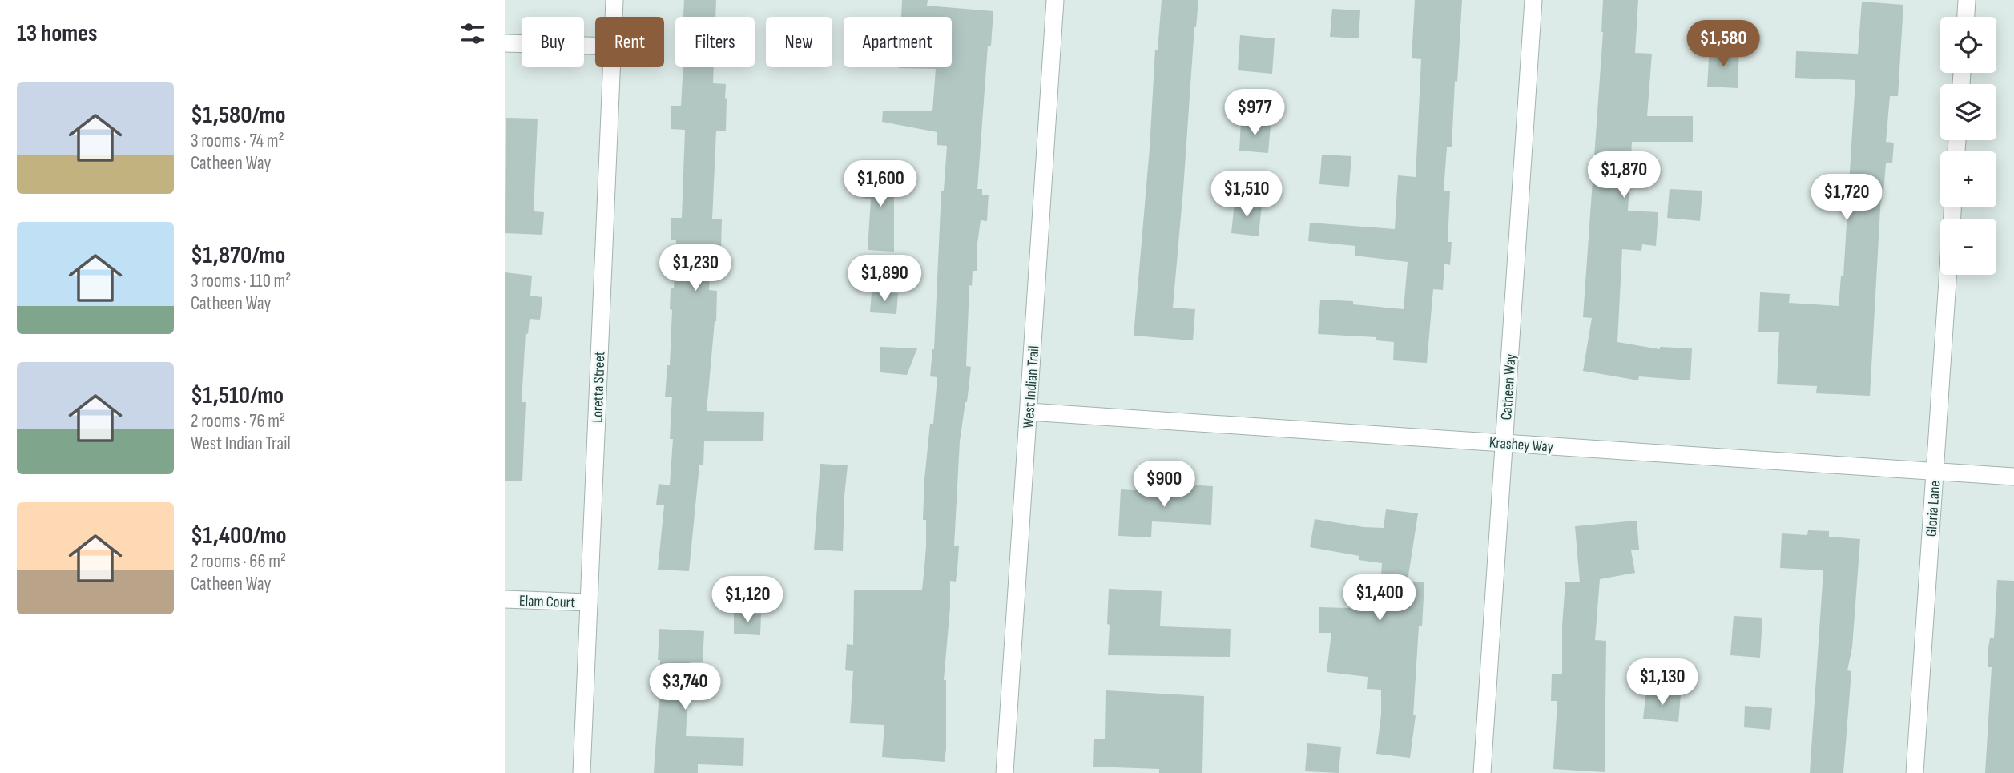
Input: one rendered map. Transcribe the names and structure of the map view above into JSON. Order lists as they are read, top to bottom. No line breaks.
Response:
{"streets":{"street":["Loretta Street","West Indian Trail","Catheen Way","Krashey Way","Gloria Lane","Elam Court"]},"crossings":[["Loretta Street","Elam Court"],["West Indian Trail","Krashey Way"],["Catheen Way","Krashey Way"],["Krashey Way","Gloria Lane"]],"page":{"heading":"13 homes","map_buttons":["+","−"],"chip":["Buy","Rent","Filters","New","Apartment"],"price":["$1,580","$977","$1,870","$1,600","$1,510","$1,720","$1,230","$1,890","$900","$1,400","$1,120","$1,130","$3,740"],"list":[{"name":"$1,580/mo","note":"3 rooms · 74 m² · Catheen Way"},{"name":"$1,870/mo","note":"3 rooms · 110 m² · Catheen Way"},{"name":"$1,510/mo","note":"2 rooms · 76 m² · West Indian Trail"},{"name":"$1,400/mo","note":"2 rooms · 66 m² · Catheen Way"}]}}
